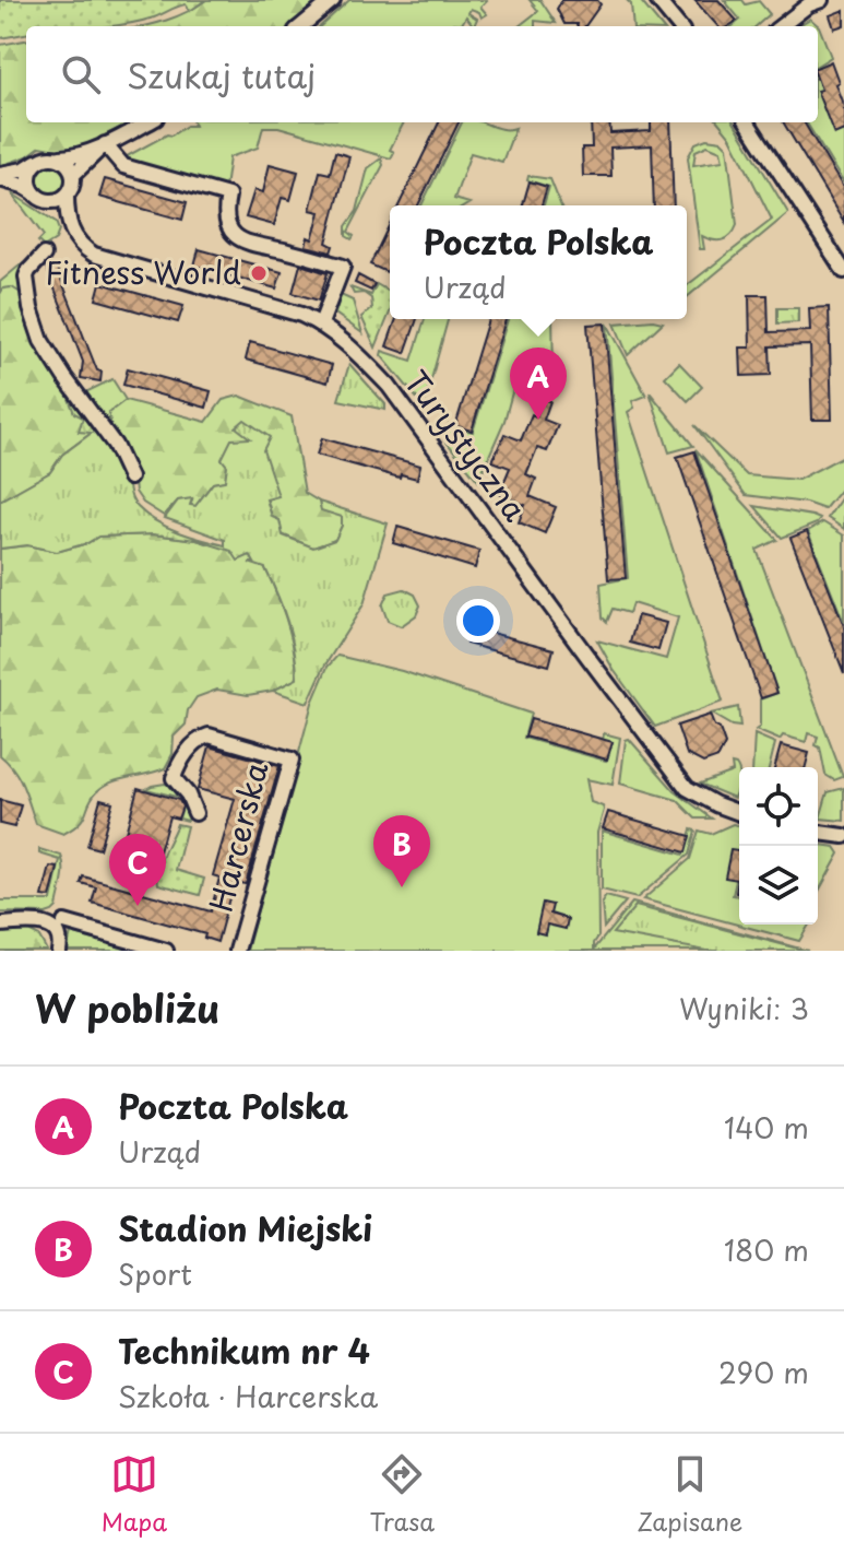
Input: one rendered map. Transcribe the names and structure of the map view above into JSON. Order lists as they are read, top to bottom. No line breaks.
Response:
{"streets":{"street":["Turystyczna","Harcerska"]},"places":["Fitness World"],"page":{"search":"Szukaj tutaj","popup":["Poczta Polska","Urząd"],"pins":["A","B","C"],"heading":["W pobliżu","Wyniki: 3"],"list":[{"mark":"A","name":"Poczta Polska","note":"Urząd","value":"140 m"},{"mark":"B","name":"Stadion Miejski","note":"Sport","value":"180 m"},{"mark":"C","name":"Technikum nr 4","note":"Szkoła · Harcerska","value":"290 m"}],"nav":["Mapa","Trasa","Zapisane"]}}
